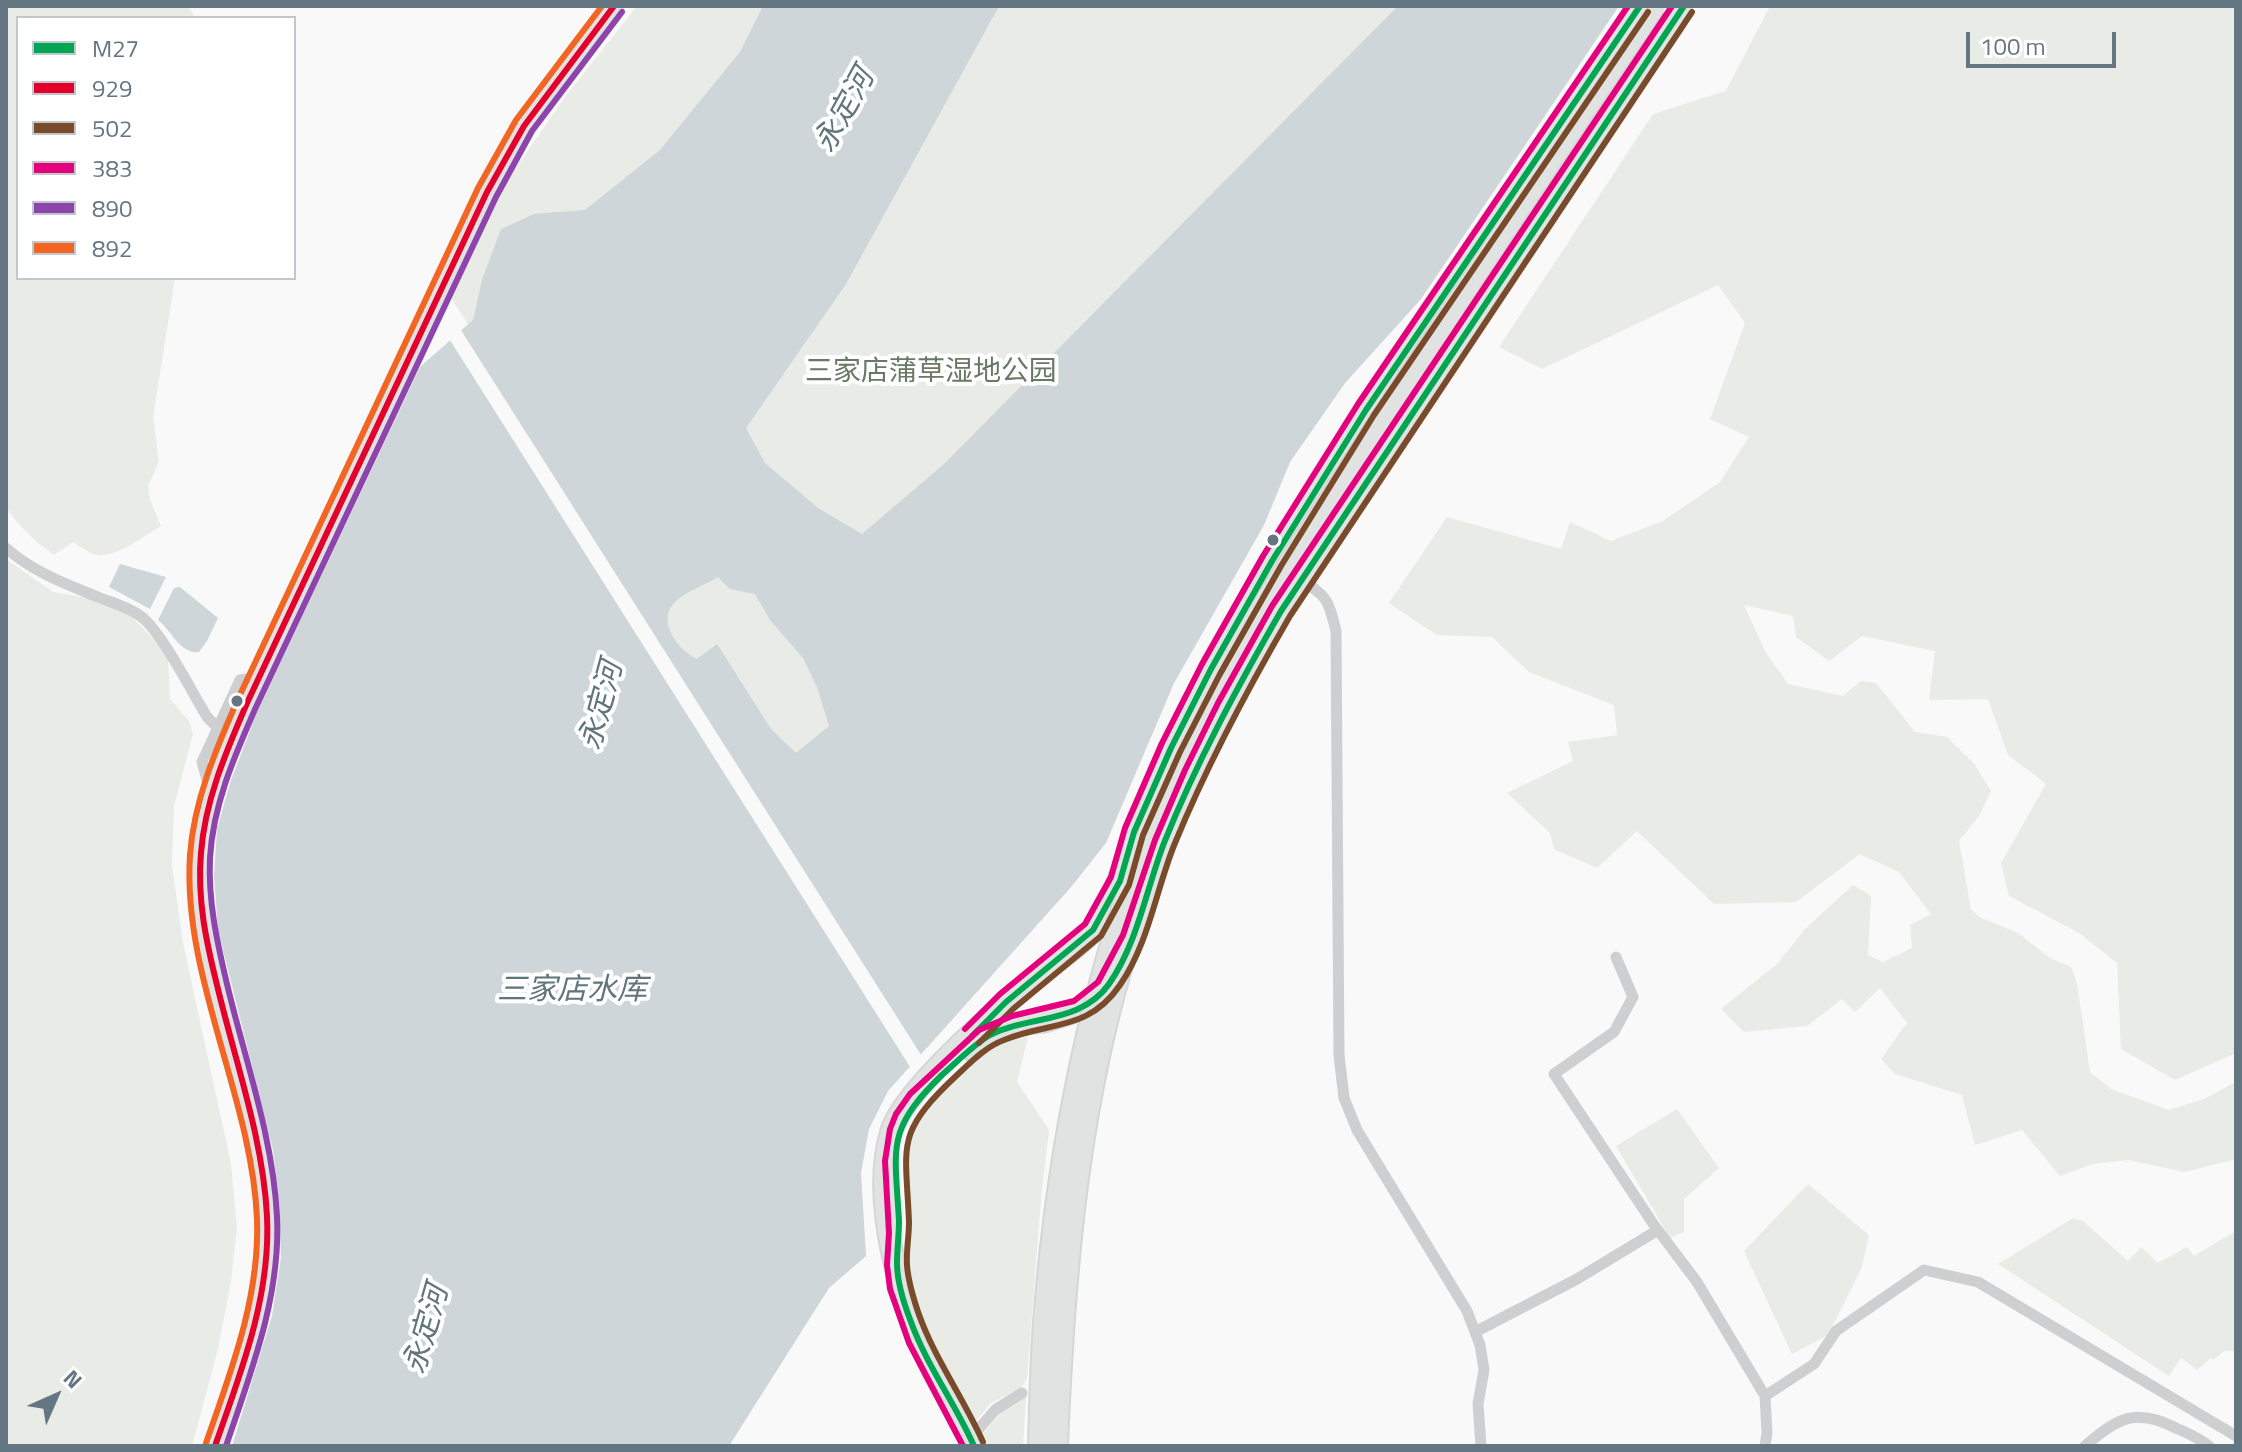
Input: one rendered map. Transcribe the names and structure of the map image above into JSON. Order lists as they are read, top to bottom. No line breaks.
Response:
{"water":["永定河","三家店水库"],"parks":["三家店蒲草湿地公园"],"lines":["transit line M27","transit line 929","transit line 383","transit line 892","transit line 502","transit line 890"],"legend":["M27","929","502","383","890","892"],"scale_bar":"100 m","north":"top right"}
